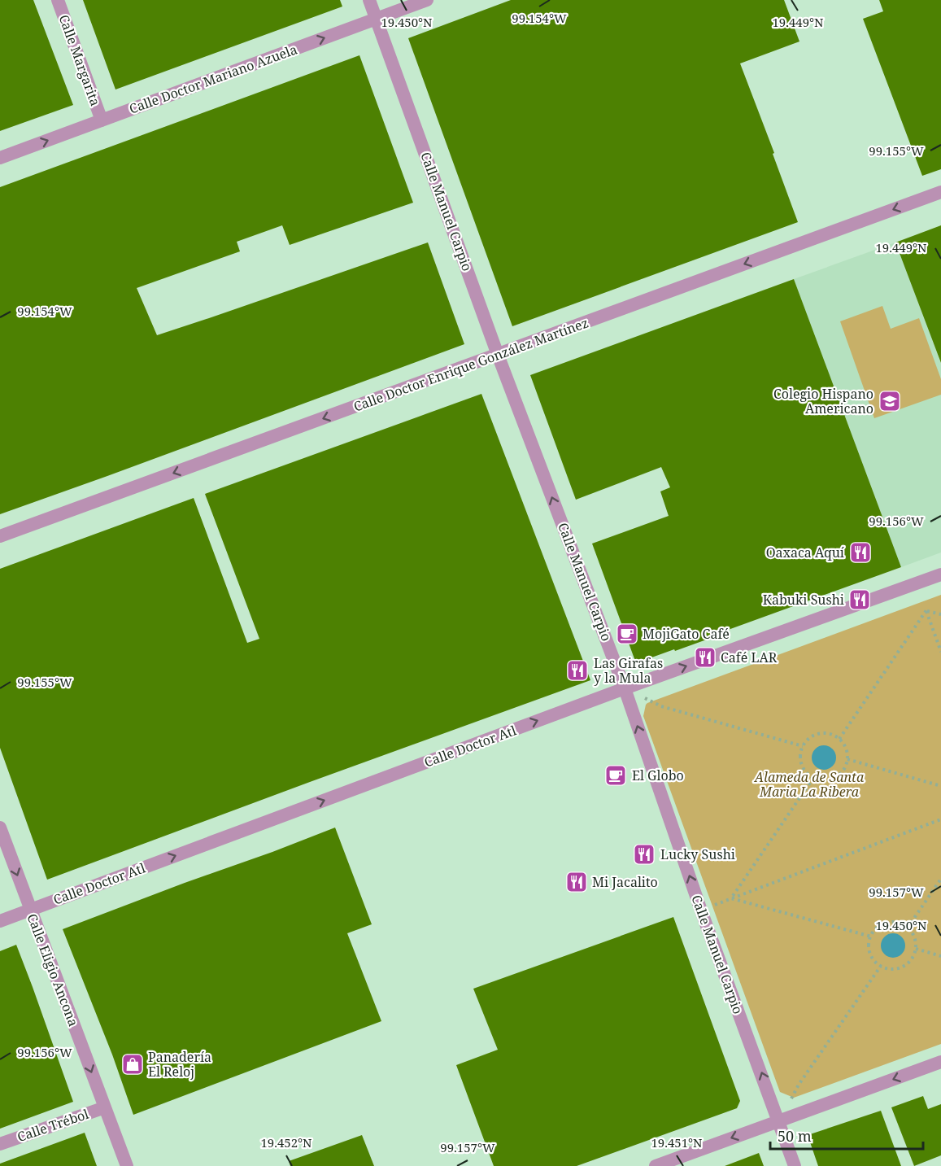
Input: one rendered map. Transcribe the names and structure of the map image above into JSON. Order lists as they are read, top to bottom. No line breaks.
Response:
{"streets":{"street":["Calle Margarita","Calle Doctor Mariano Azuela","Calle Manuel Carpio","Calle Doctor Enrique González Martínez","Calle Doctor Atl","Calle Eligio Ancona","Calle Trébol"]},"crossings":[["Calle Margarita","Calle Doctor Mariano Azuela"],["Calle Doctor Mariano Azuela","Calle Manuel Carpio"],["Calle Manuel Carpio","Calle Doctor Enrique González Martínez"],["Calle Manuel Carpio","Calle Doctor Atl"],["Calle Doctor Atl","Calle Eligio Ancona"],["Calle Eligio Ancona","Calle Trébol"]],"one_way":["Calle Doctor Mariano Azuela","Calle Manuel Carpio","Calle Doctor Enrique González Martínez","Calle Doctor Atl","Calle Eligio Ancona"],"parks":["Alameda de Santa Maria La Ribera"],"places":{"school or university":["Colegio Hispano Americano"],"restaurant":["Oaxaca Aquí","Kabuki Sushi","Café LAR","Las Girafas y la Mula","Lucky Sushi","Mi Jacalito"],"cafe":["MojiGato Café","El Globo"],"shop":["Panadería El Reloj"]},"scale_bar":"50 m","coordinates":["99.154°W","19.450°N","19.449°N","99.155°W","99.156°W","99.157°W","19.452°N","19.451°N"]}
